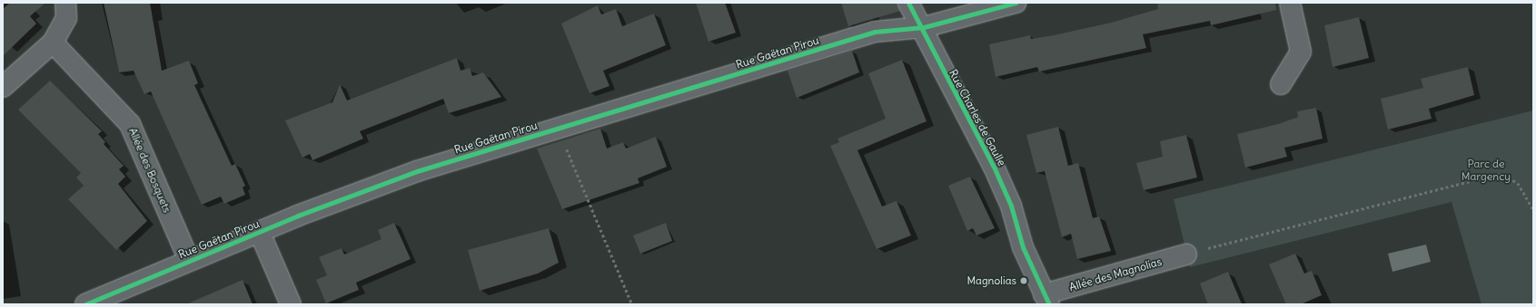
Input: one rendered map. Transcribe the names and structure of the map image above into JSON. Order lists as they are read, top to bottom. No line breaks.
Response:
{"streets":{"street":["Rue Gaëtan Pirou","Rue Charles de Gaulle","Allée des Bosquets","Allée des Magnolias"]},"crossings":[["Rue Gaëtan Pirou","Rue Charles de Gaulle"],["Rue Gaëtan Pirou","Allée des Bosquets"],["Rue Charles de Gaulle","Allée des Magnolias"]],"parks":["Parc de Margency"],"places":["Magnolias"]}
